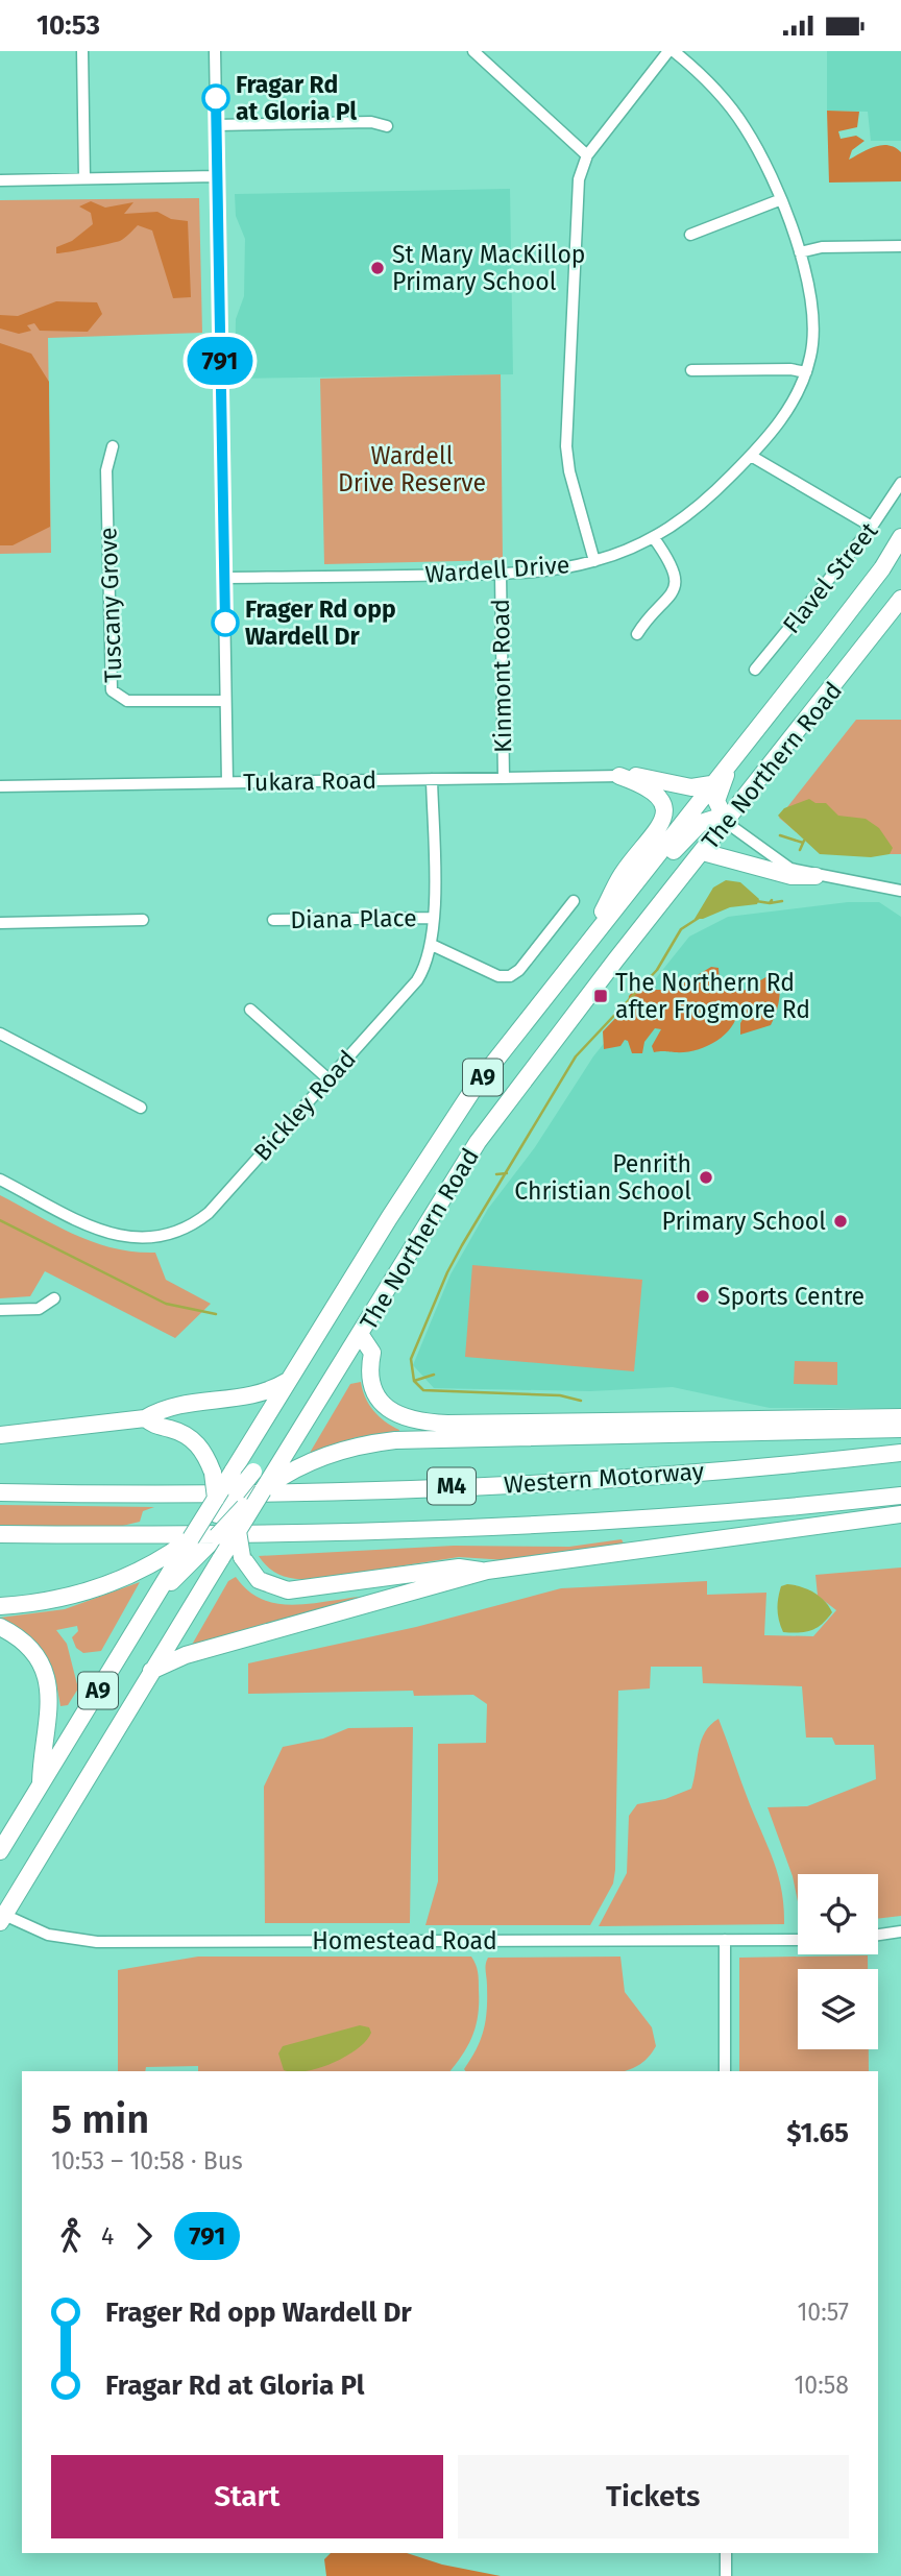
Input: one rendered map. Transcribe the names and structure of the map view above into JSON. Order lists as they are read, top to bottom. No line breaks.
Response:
{"streets":{"highway":["The Northern Road","A9","Western Motorway","M4"],"street":["Wardell Drive","Flavel Street","Tuscany Grove","Kinmont Road","Tukara Road","Diana Place","Bickley Road","Homestead Road"]},"crossings":[["Wardell Drive","Kinmont Road"],["Kinmont Road","Tukara Road"],["The Northern Road","A9"],["The Northern Road","Homestead Road"],["Tukara Road","Bickley Road"],["Diana Place","Bickley Road"]],"parks":["Wardell Drive Reserve"],"places":{"other":["Fragar Rd at Gloria Pl","St Mary MacKillop Primary School","Frager Rd opp Wardell Dr","Penrith Christian School","Primary School","Sports Centre"],"transit":["The Northern Rd after Frogmore Rd"]},"lines":["bus line 791"],"page":{"status":"10:53","on_map":"791","heading":["5 min","10:53 – 10:58 · Bus","$1.65"],"legs":["4","791"],"list":[{"name":"Frager Rd opp Wardell Dr","value":"10:57"},{"name":"Fragar Rd at Gloria Pl","value":"10:58"}],"buttons":["Start","Tickets"]}}
